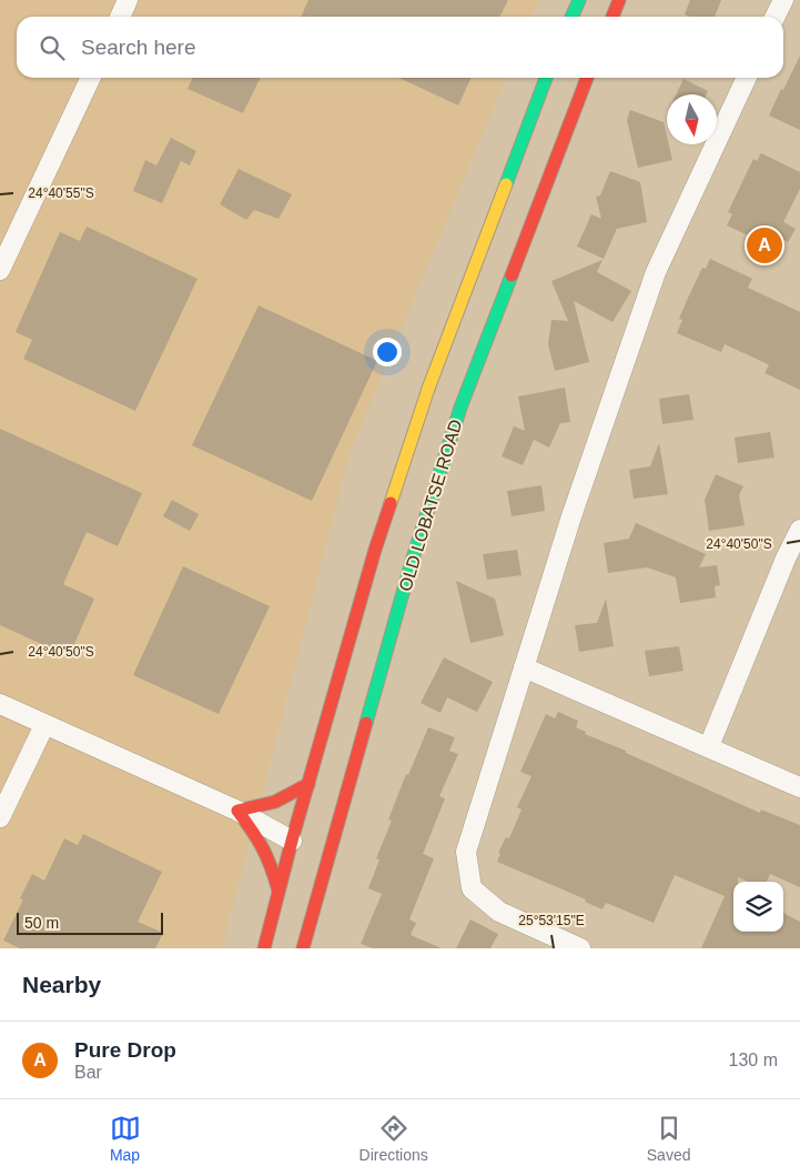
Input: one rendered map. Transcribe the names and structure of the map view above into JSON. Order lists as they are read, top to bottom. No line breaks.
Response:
{"streets":{"main road":["OLD LOBATSE ROAD"]},"scale_bar":"50 m","north":"bottom","page":{"search":"Search here","pins":"A","scale":"50 m","heading":"Nearby","list":[{"mark":"A","name":"Pure Drop","note":"Bar","value":"130 m"}],"nav":["Map","Directions","Saved"]},"coordinates":["24°40'55\"S","24°40'50\"S","25°53'15\"E"]}
